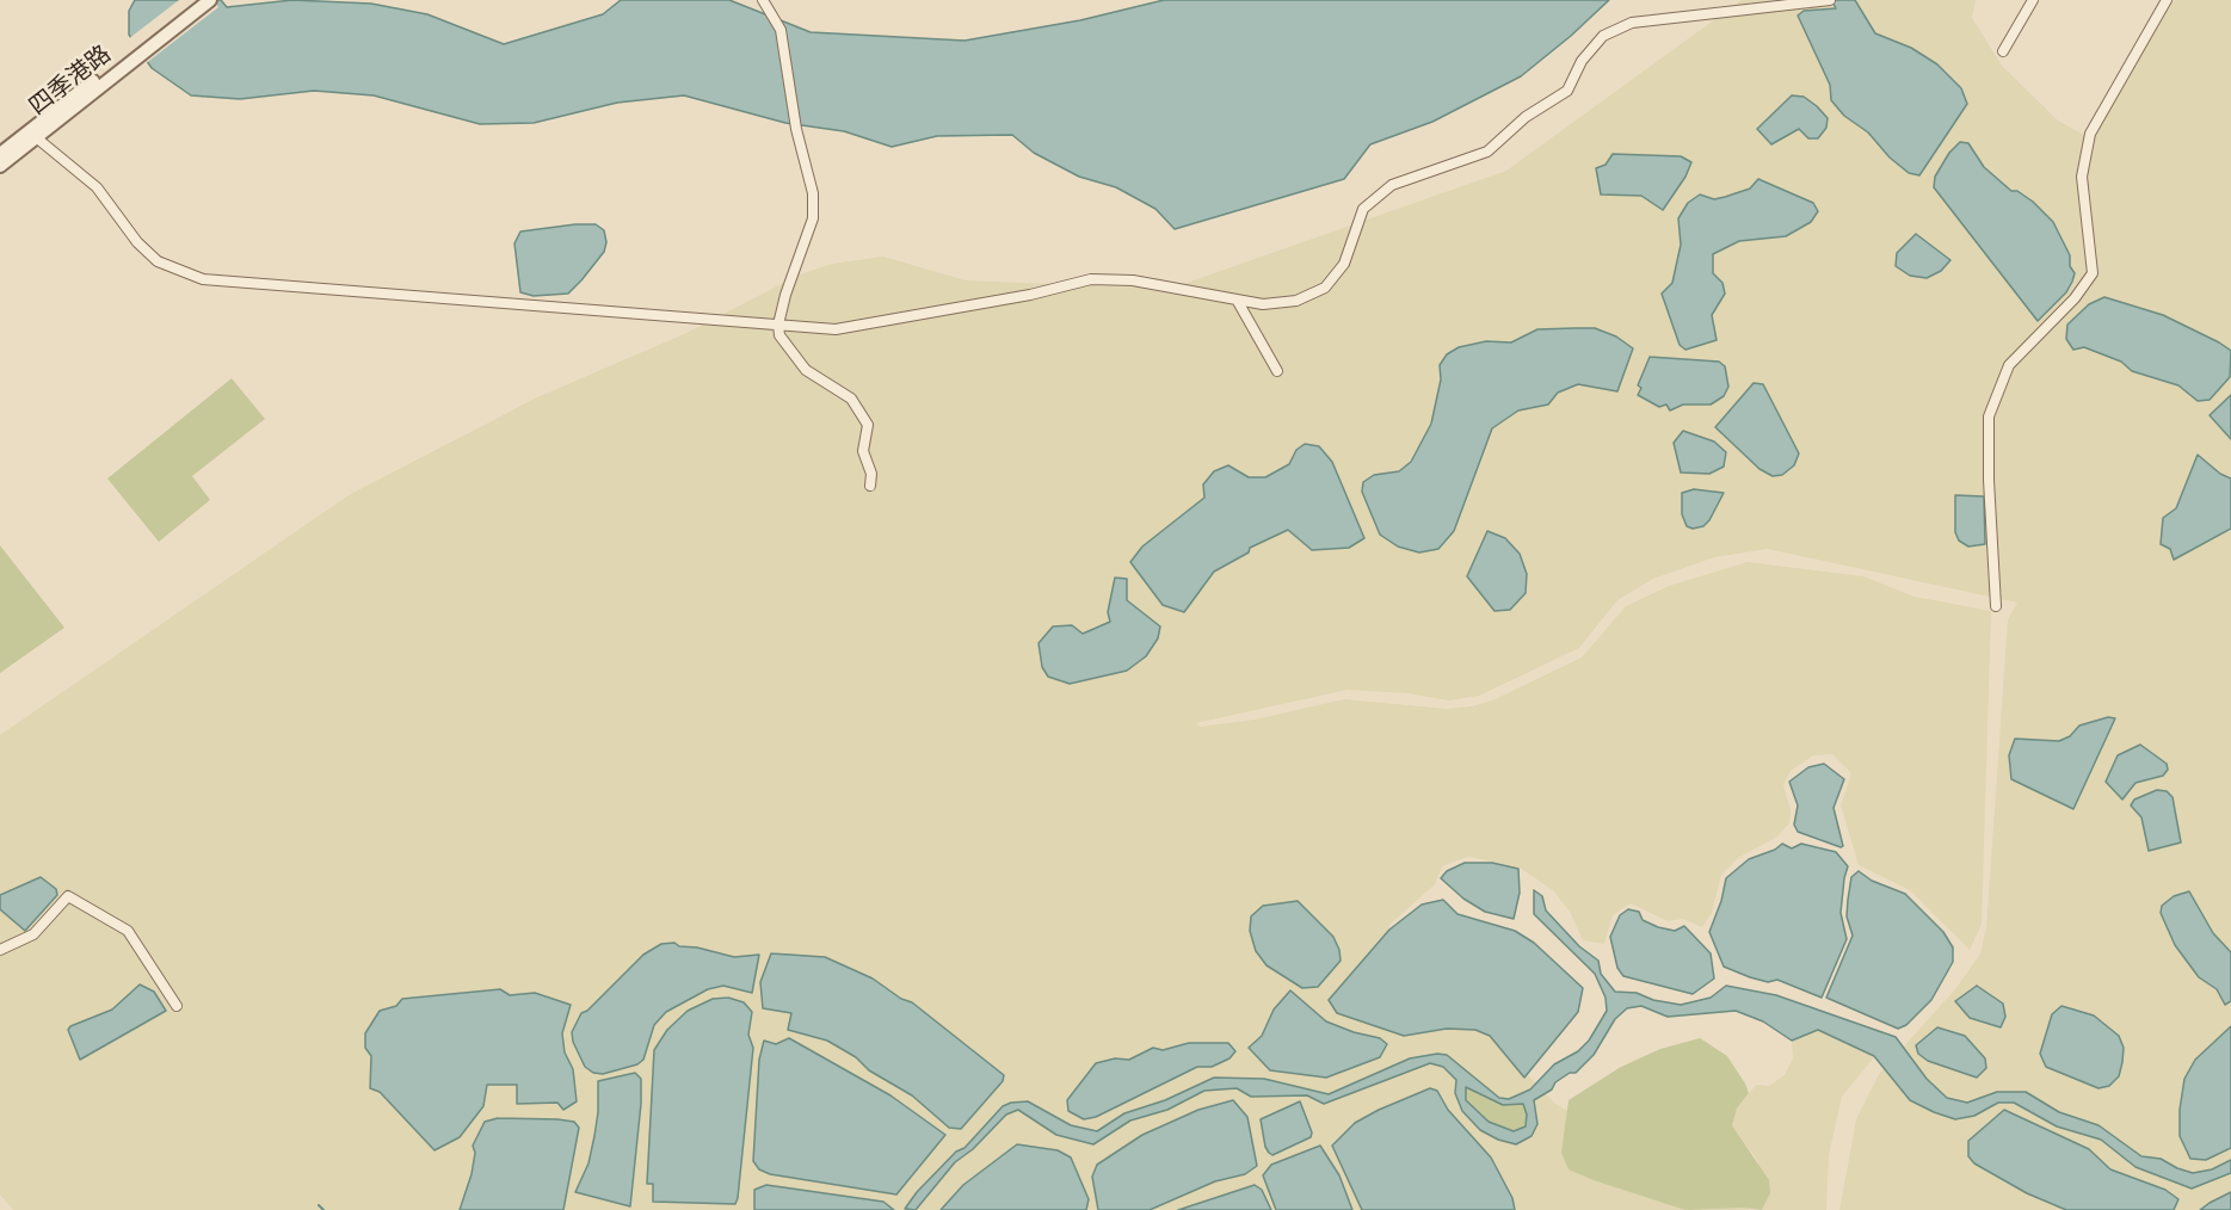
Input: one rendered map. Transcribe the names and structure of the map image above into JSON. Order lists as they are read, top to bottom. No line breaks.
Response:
{"streets":{"street":["四季港路"]}}
